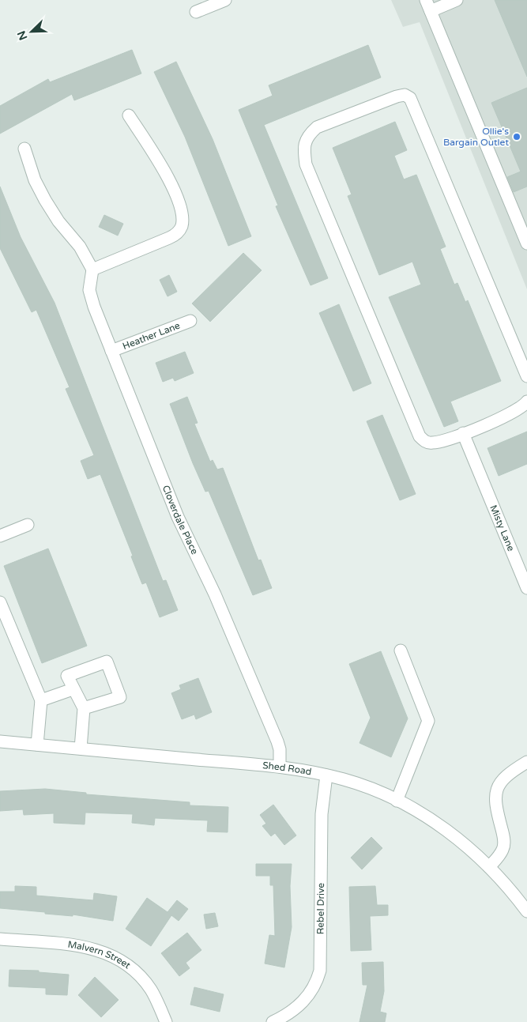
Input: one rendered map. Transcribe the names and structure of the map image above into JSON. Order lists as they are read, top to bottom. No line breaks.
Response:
{"streets":{"street":["Heather Lane","Cloverdale Place","Misty Lane","Shed Road","Rebel Drive","Malvern Street"]},"crossings":[["Heather Lane","Cloverdale Place"],["Cloverdale Place","Shed Road"],["Shed Road","Rebel Drive"]],"places":["Ollie's Bargain Outlet"],"north":"bottom left"}
